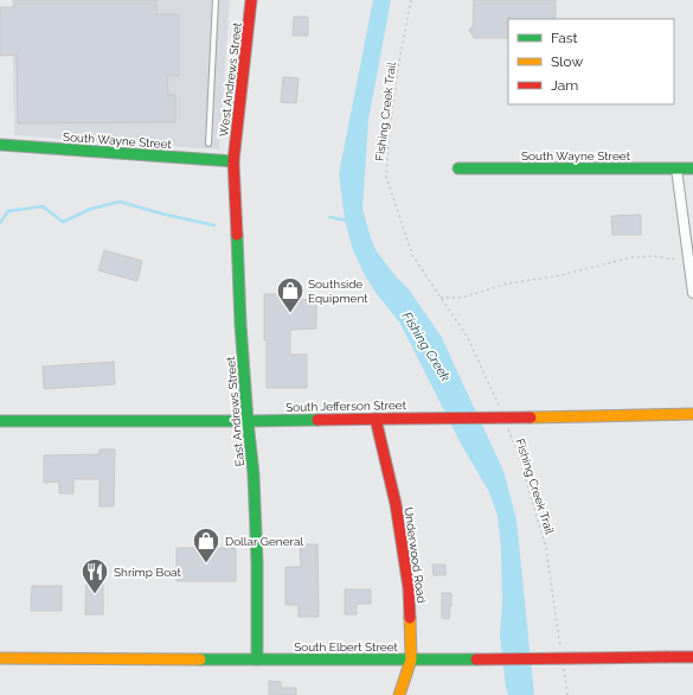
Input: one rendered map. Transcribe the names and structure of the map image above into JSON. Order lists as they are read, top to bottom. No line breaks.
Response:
{"streets":{"street":["West Andrews Street","South Wayne Street","South Jefferson Street","East Andrews Street","Underwood Road","South Elbert Street"],"path":["Fishing Creek Trail"]},"crossings":[["West Andrews Street","South Wayne Street"],["West Andrews Street","East Andrews Street"],["South Wayne Street","East Andrews Street"],["South Jefferson Street","East Andrews Street"],["South Jefferson Street","Underwood Road"],["East Andrews Street","South Elbert Street"],["Underwood Road","South Elbert Street"]],"water":["Fishing Creek"],"places":{"shop":["Southside Equipment","Dollar General"],"restaurant":["Shrimp Boat"]},"legend":["Fast","Slow","Jam"]}
